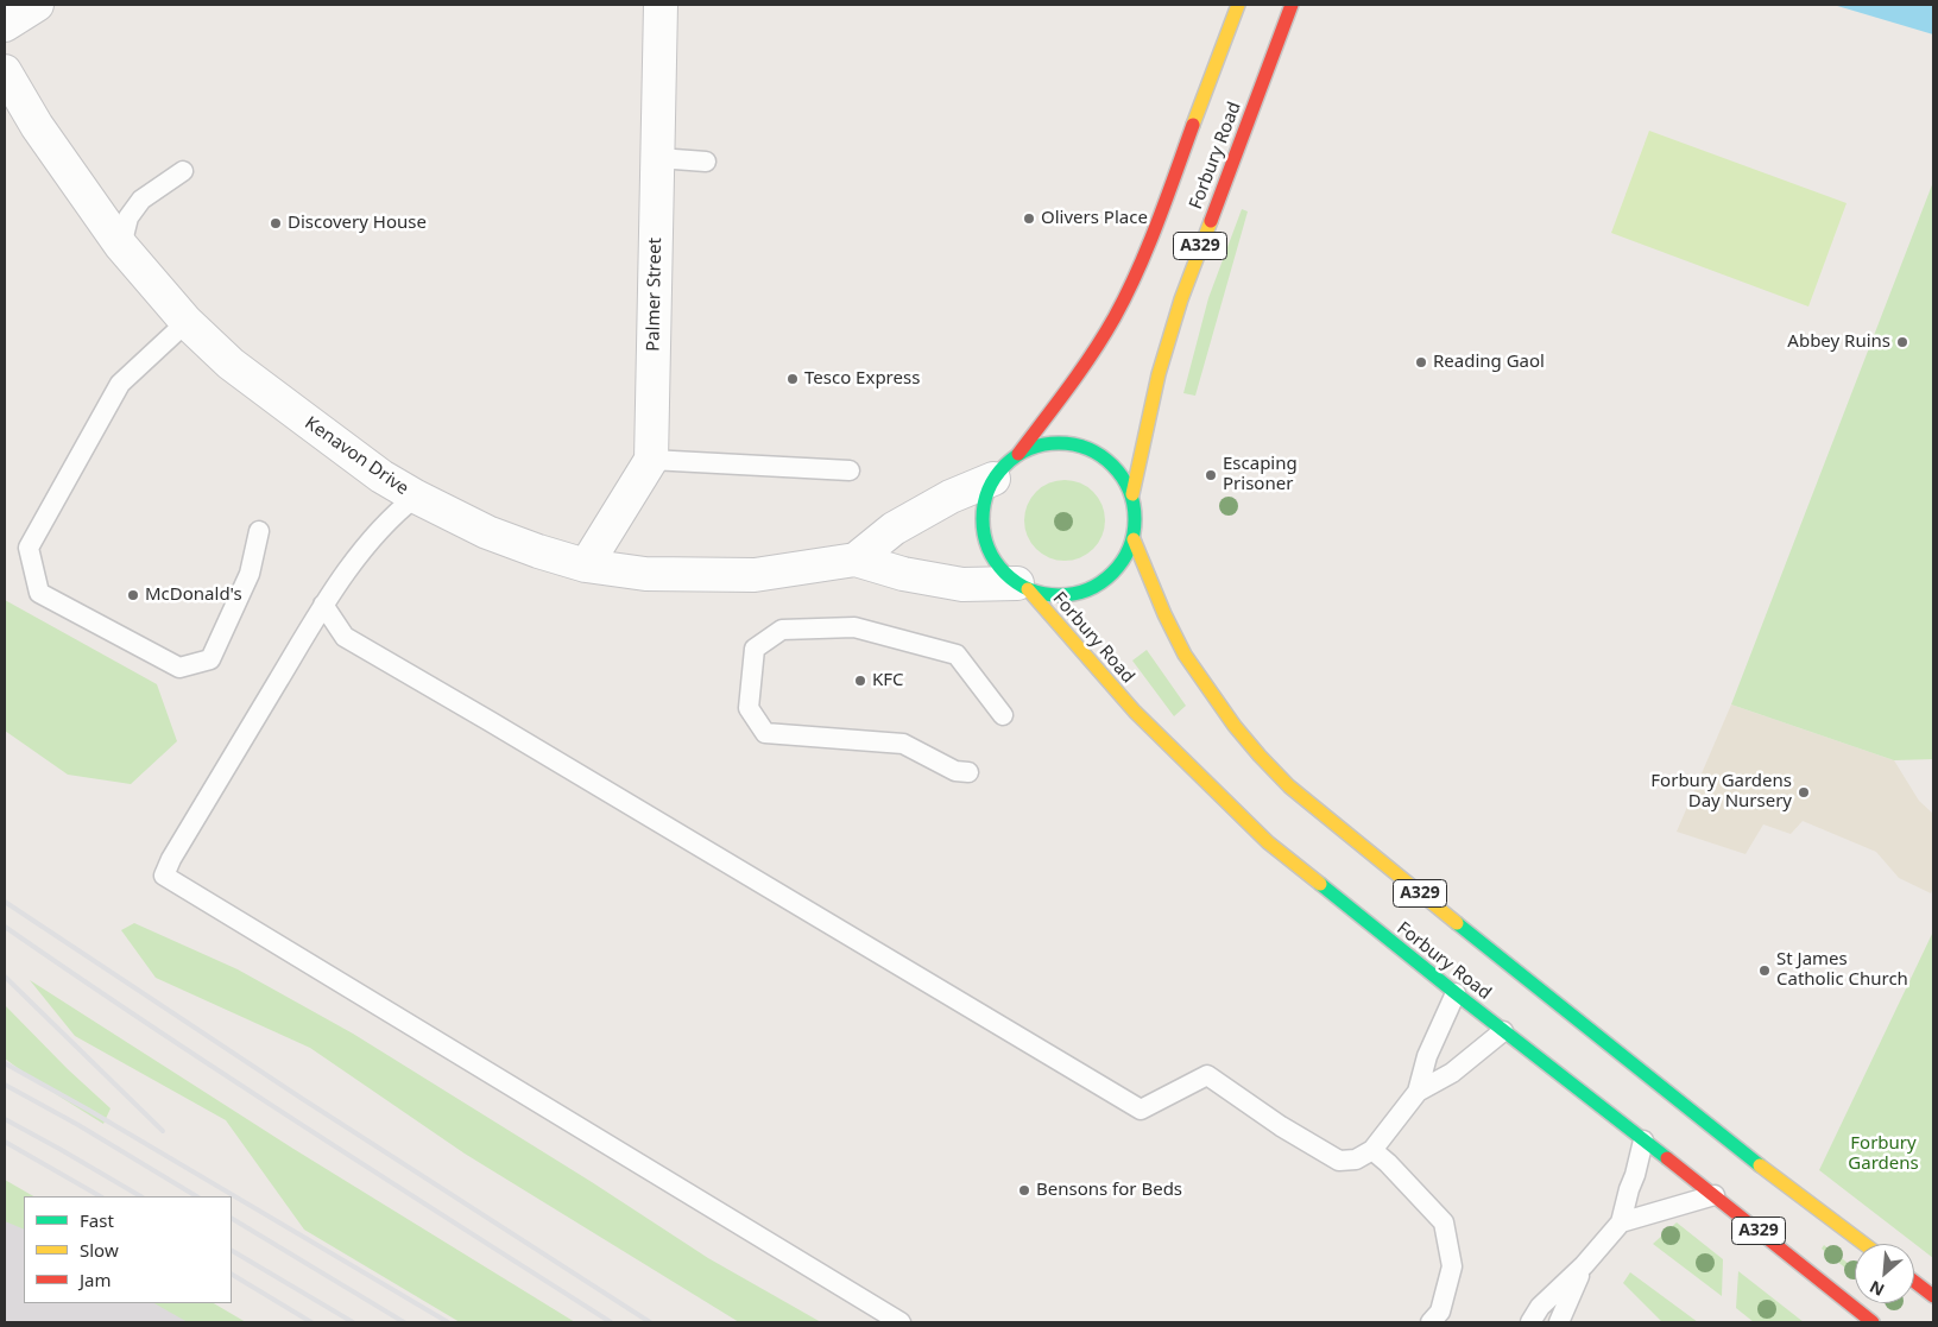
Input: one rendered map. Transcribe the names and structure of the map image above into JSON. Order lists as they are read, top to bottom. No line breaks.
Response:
{"streets":{"main road":["Forbury Road","A329"],"street":["Palmer Street","Kenavon Drive"]},"crossings":[["Forbury Road","A329"],["Forbury Road","Kenavon Drive"],["A329","Kenavon Drive"]],"parks":["Forbury Gardens"],"places":["Olivers Place","Discovery House","Abbey Ruins","Reading Gaol","Tesco Express","Escaping Prisoner","McDonald's","KFC","Forbury Gardens Day Nursery","St James Catholic Church","Bensons for Beds"],"legend":["Fast","Slow","Jam"],"north":"bottom left"}
